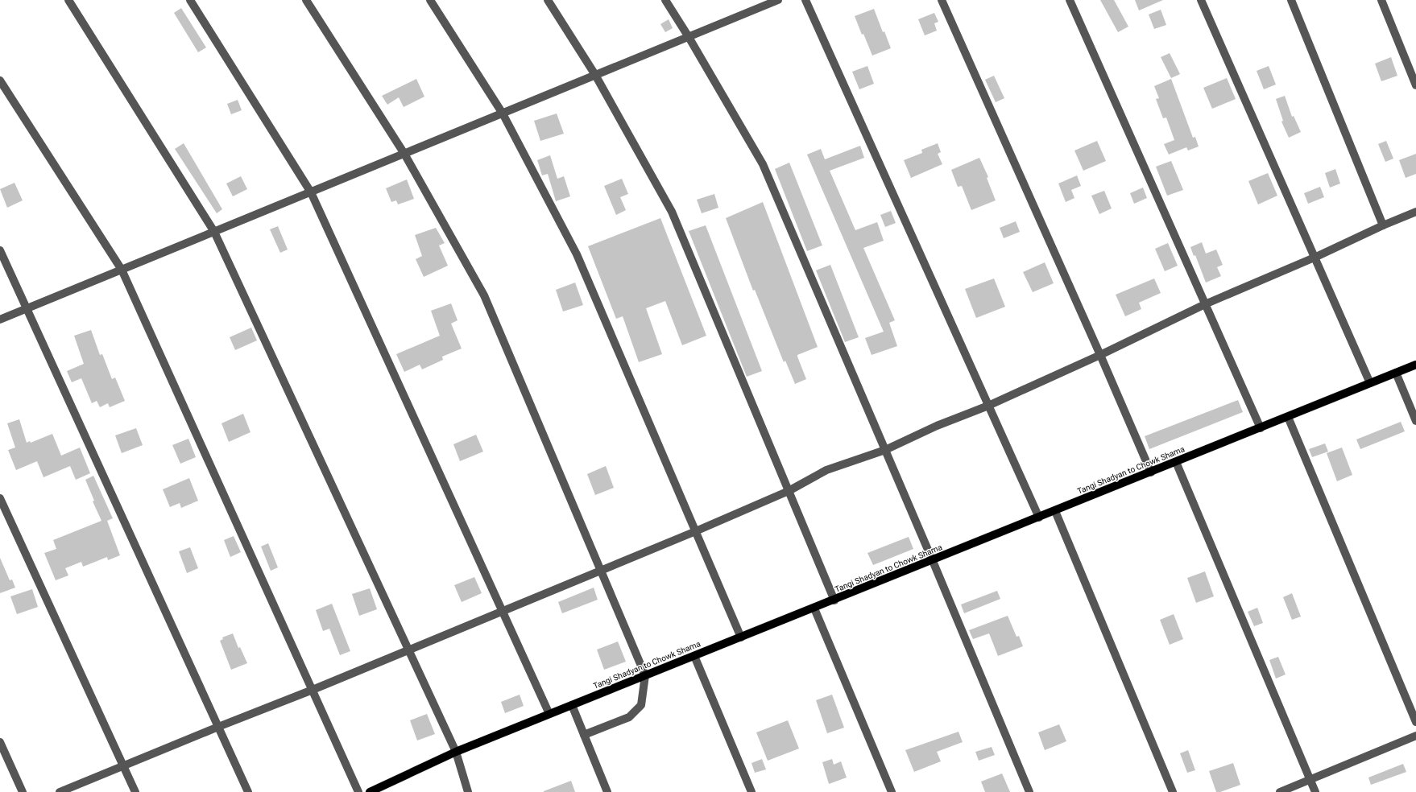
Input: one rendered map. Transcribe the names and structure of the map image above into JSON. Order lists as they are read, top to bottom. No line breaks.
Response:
{"streets":{"main road":["Tangi Shadyan to Chowk Shama"]}}
